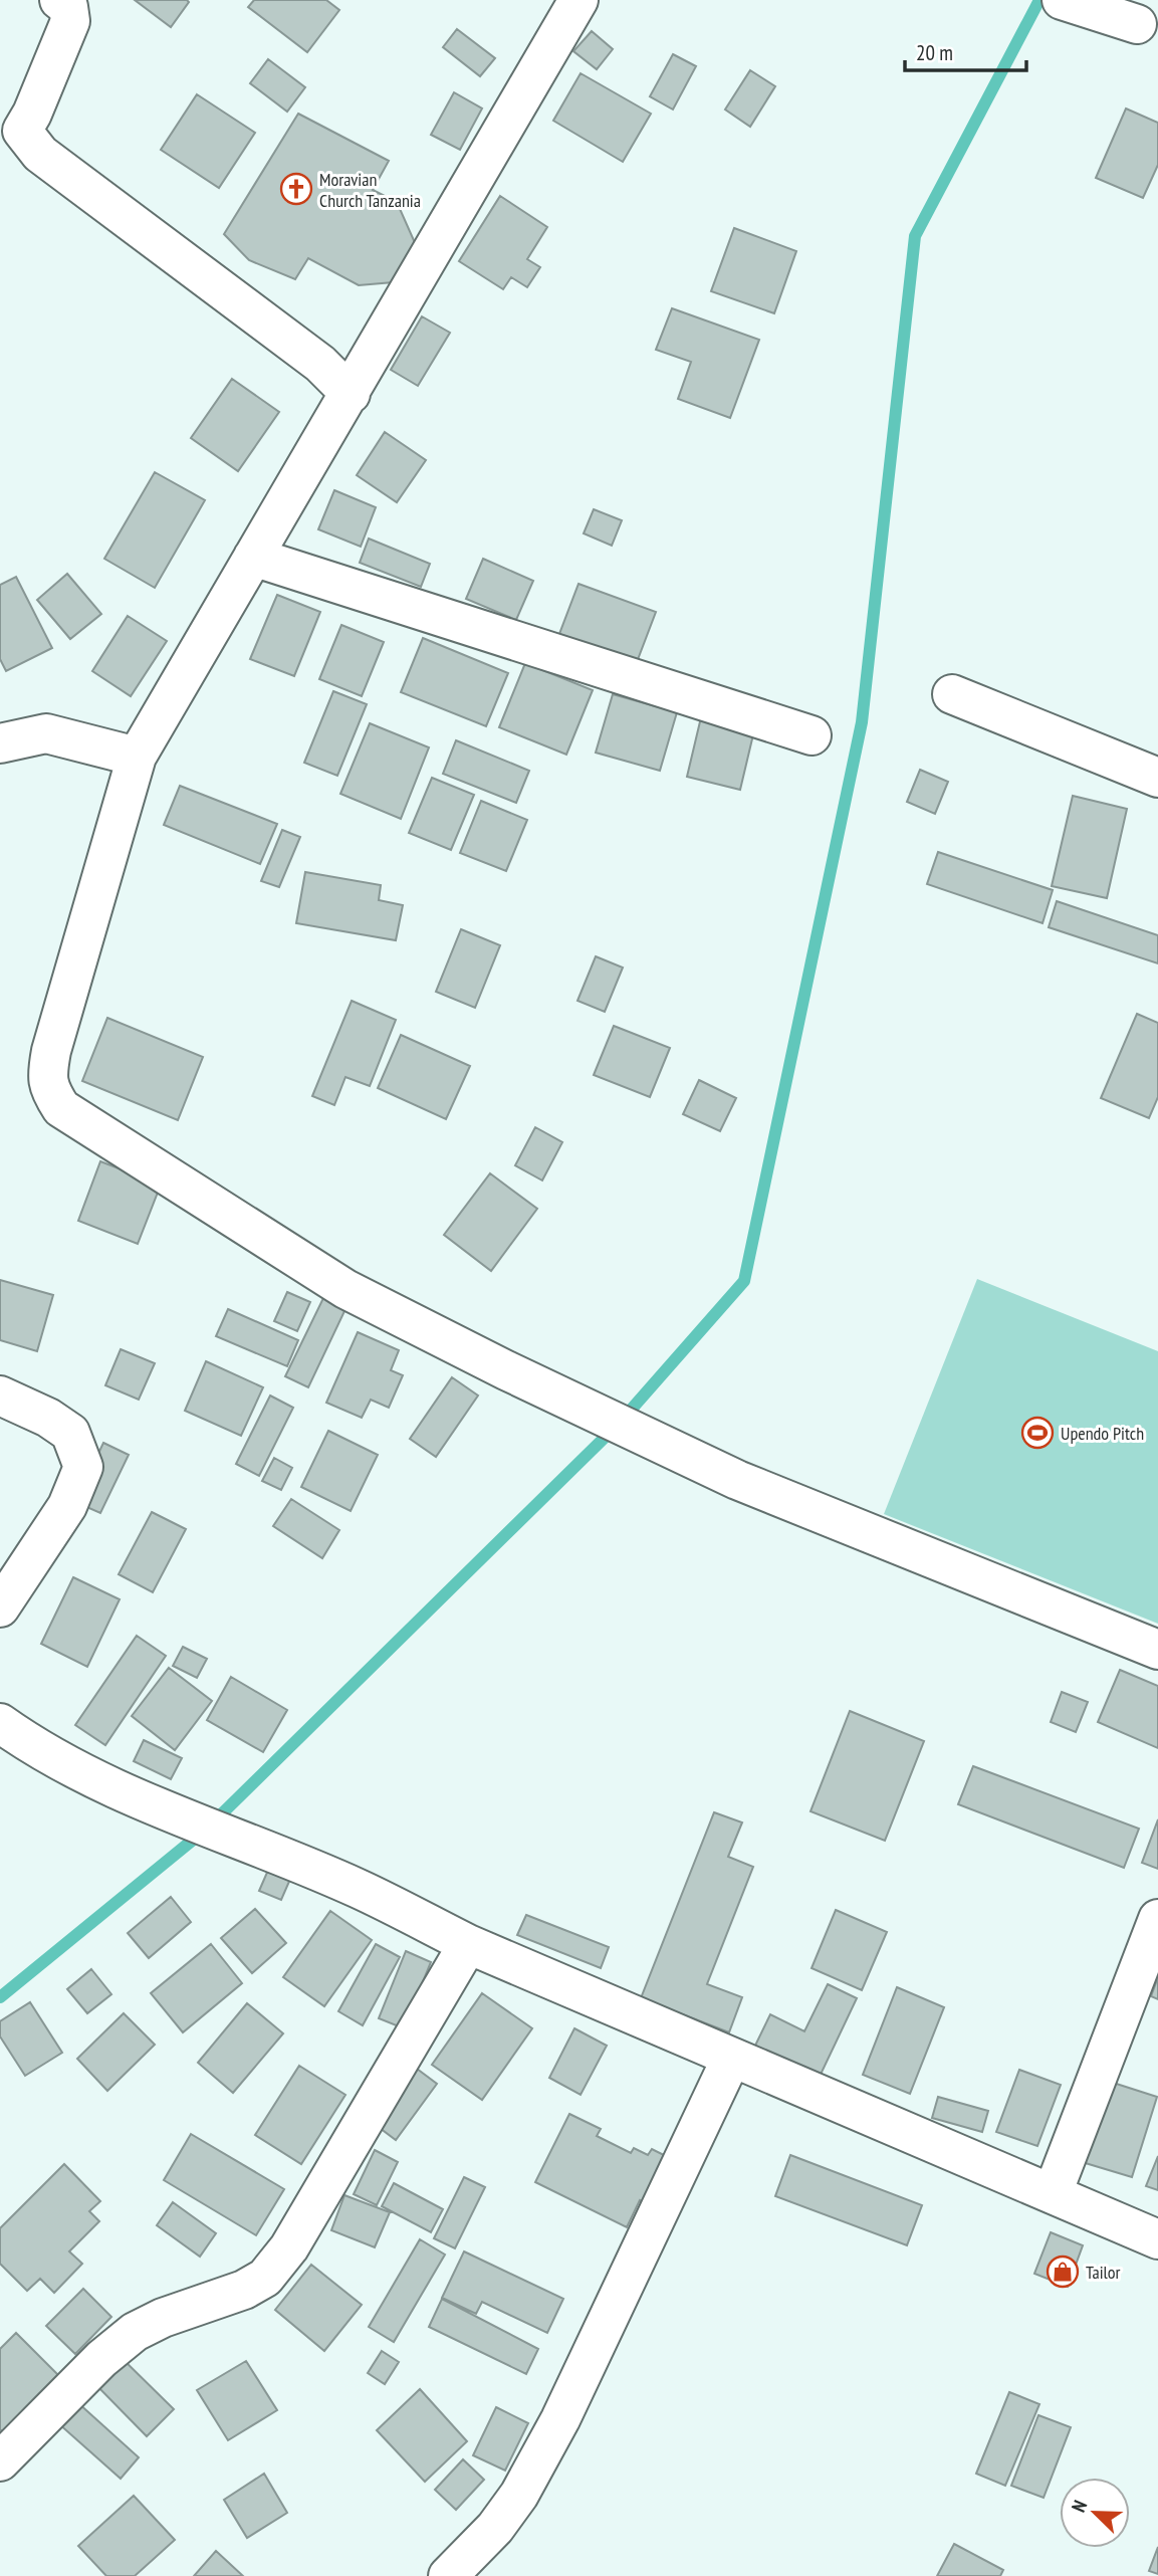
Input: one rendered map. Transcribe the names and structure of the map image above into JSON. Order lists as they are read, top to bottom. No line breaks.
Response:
{"places":{"church":["Moravian Church Tanzania"],"sports":["Upendo Pitch"],"shop":["Tailor"]},"scale_bar":"20 m","north":"top left"}
